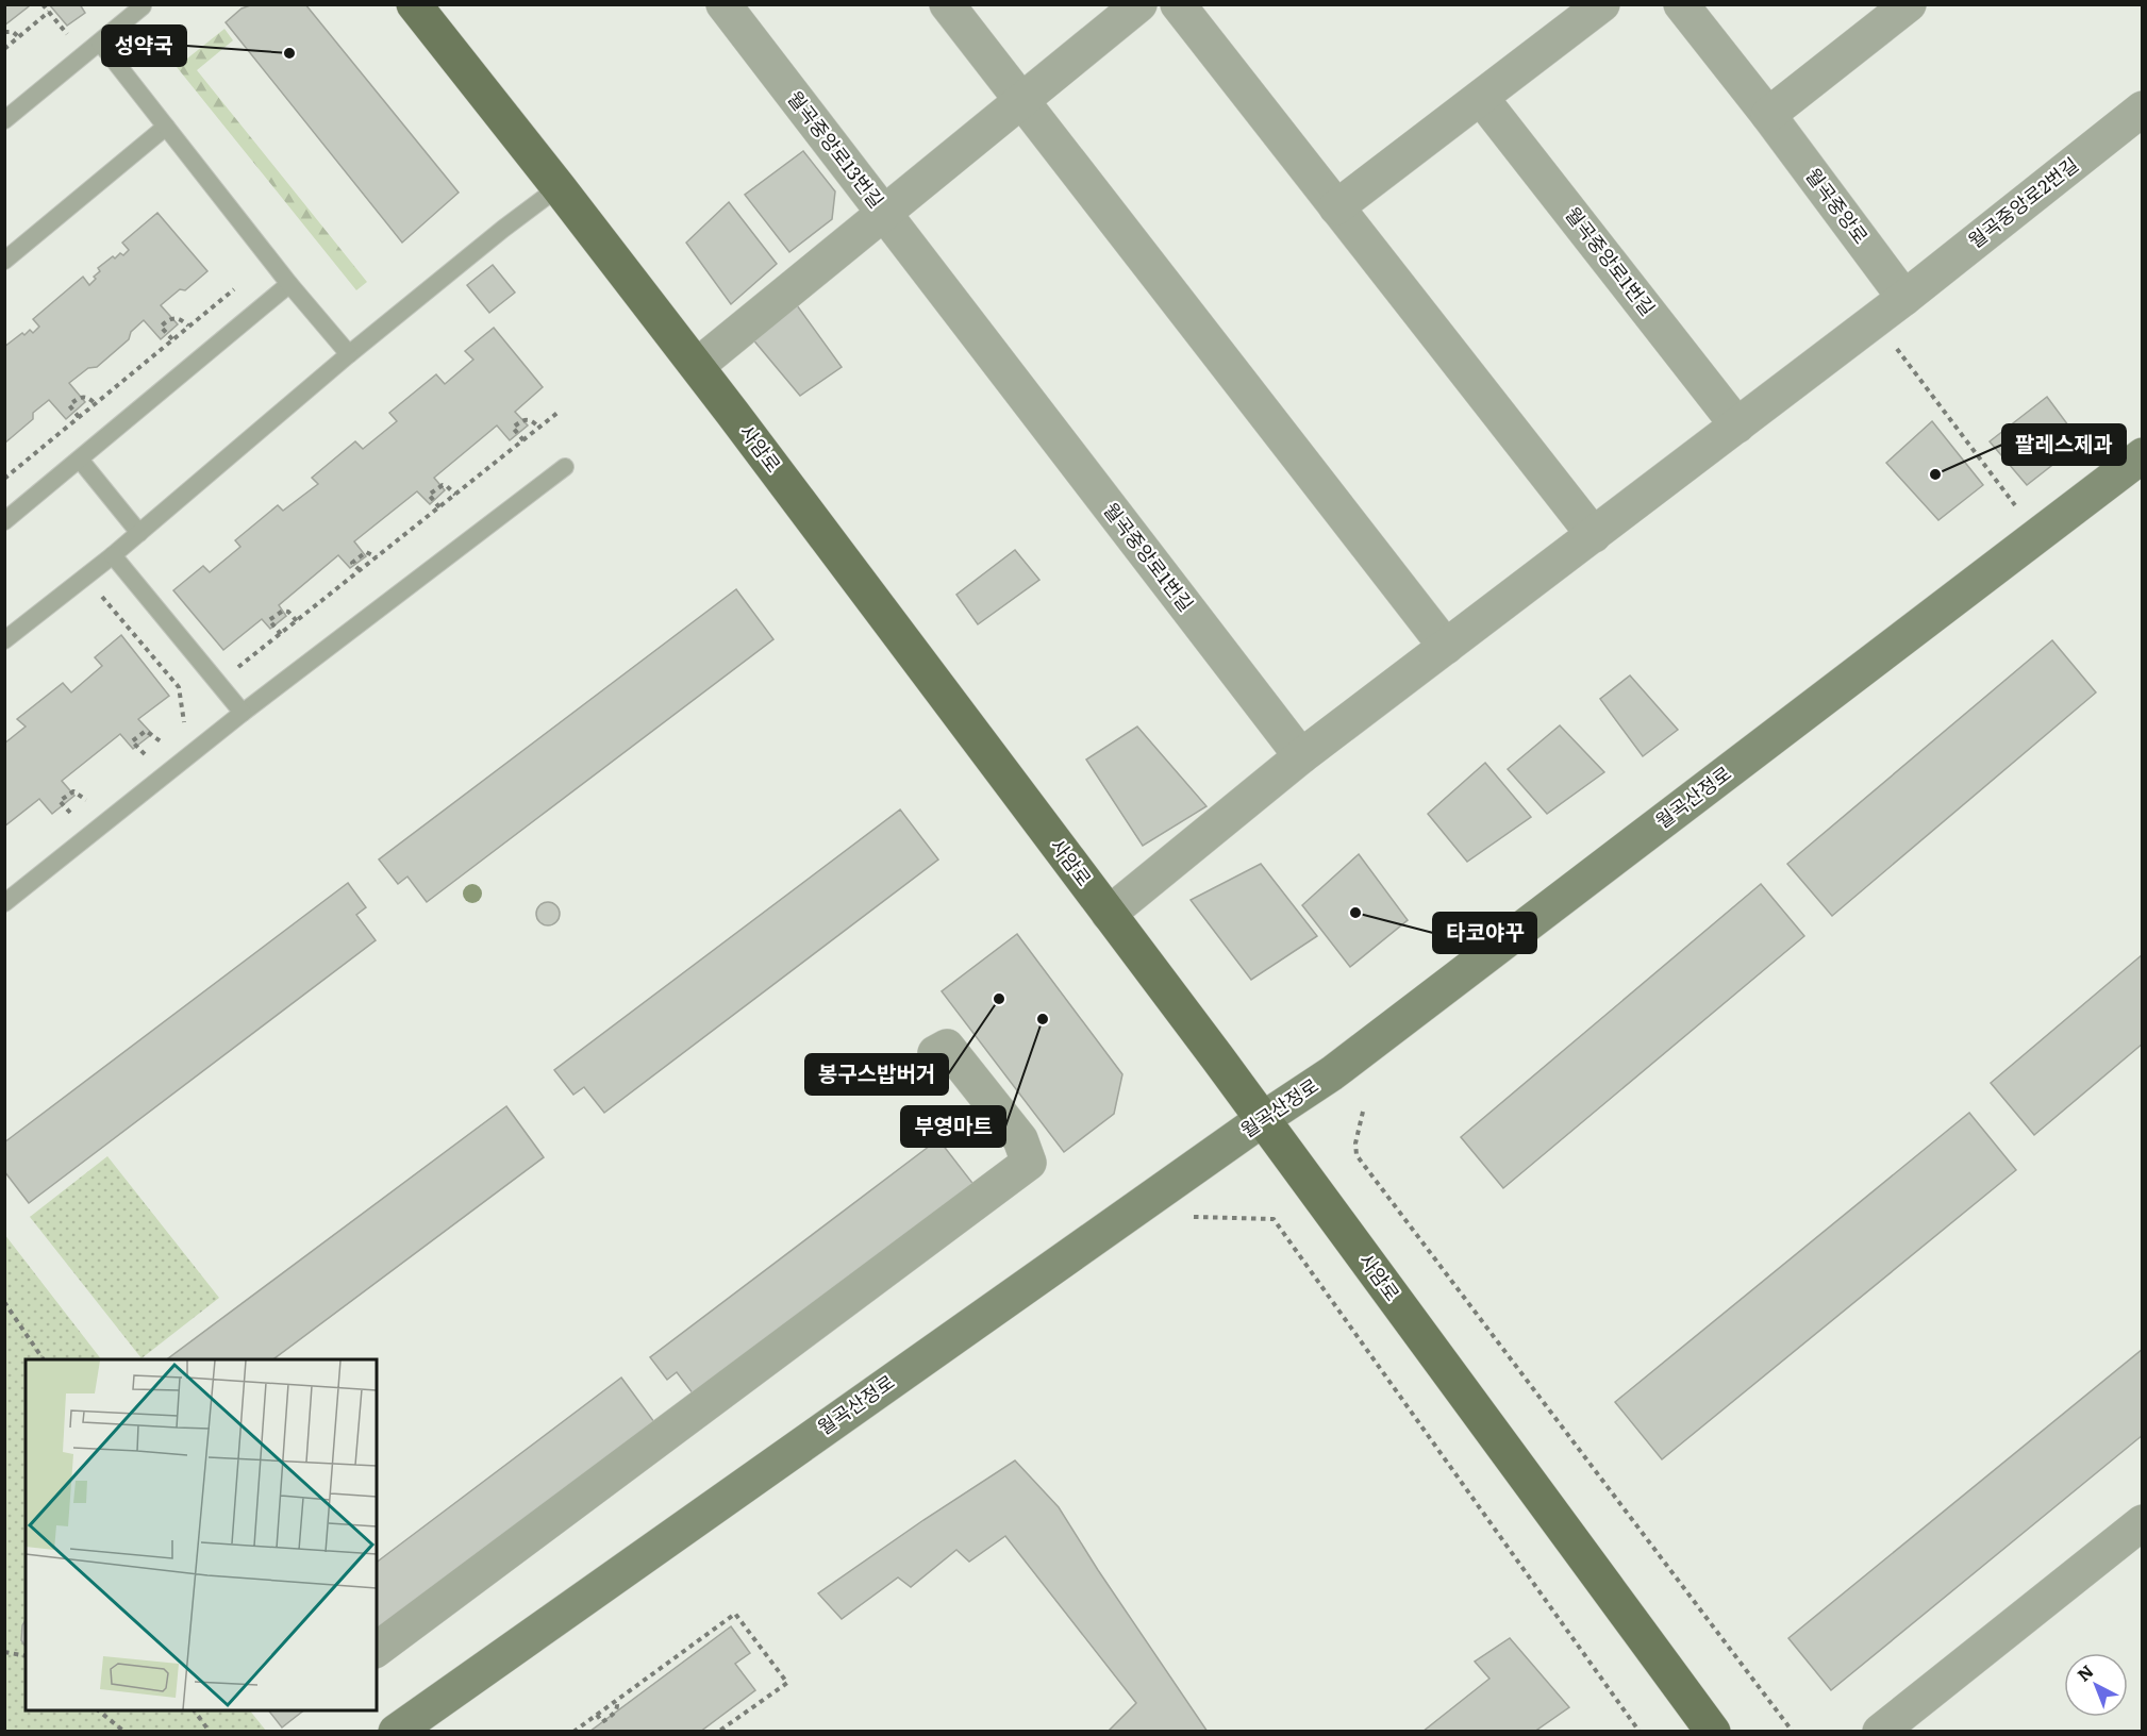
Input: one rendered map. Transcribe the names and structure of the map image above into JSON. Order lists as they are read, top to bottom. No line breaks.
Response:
{"streets":{"main road":["사암로"],"street":["월곡중앙로13번길","월곡중앙로2번길","월곡중앙로","월곡중앙로1번길","월곡산정로"]},"crossings":[["월곡중앙로13번길","월곡중앙로1번길"],["월곡중앙로2번길","월곡중앙로"],["사암로","월곡산정로"]],"places":["성약국","팔레스제과","타코야꾸","봉구스밥버거","부영마트"],"north":"top left"}
